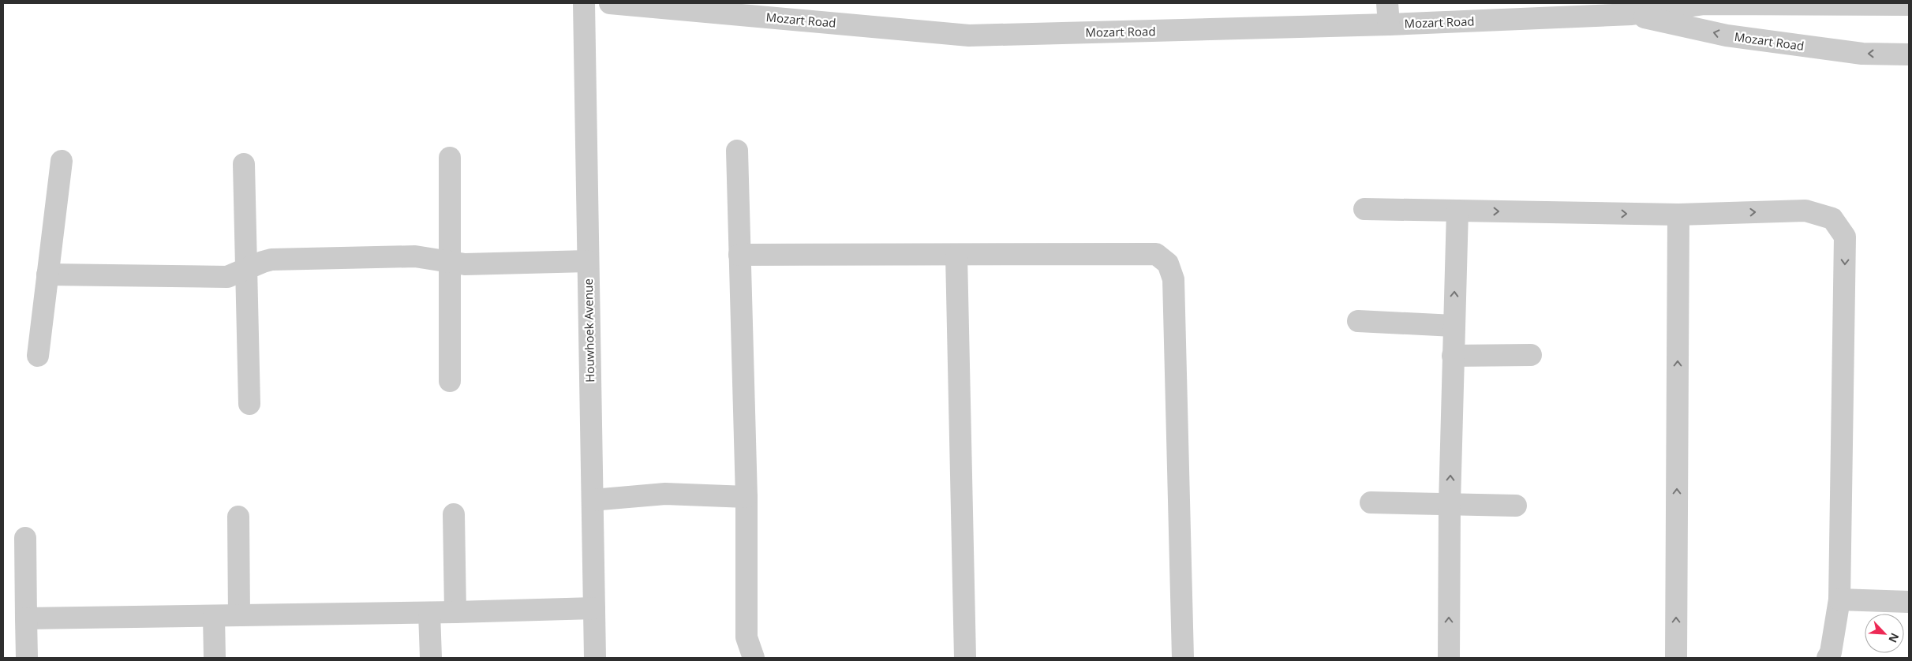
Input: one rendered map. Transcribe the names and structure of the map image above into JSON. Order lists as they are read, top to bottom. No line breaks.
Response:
{"streets":{"street":["Mozart Road","Houwhoek Avenue"]},"north":"bottom right"}
